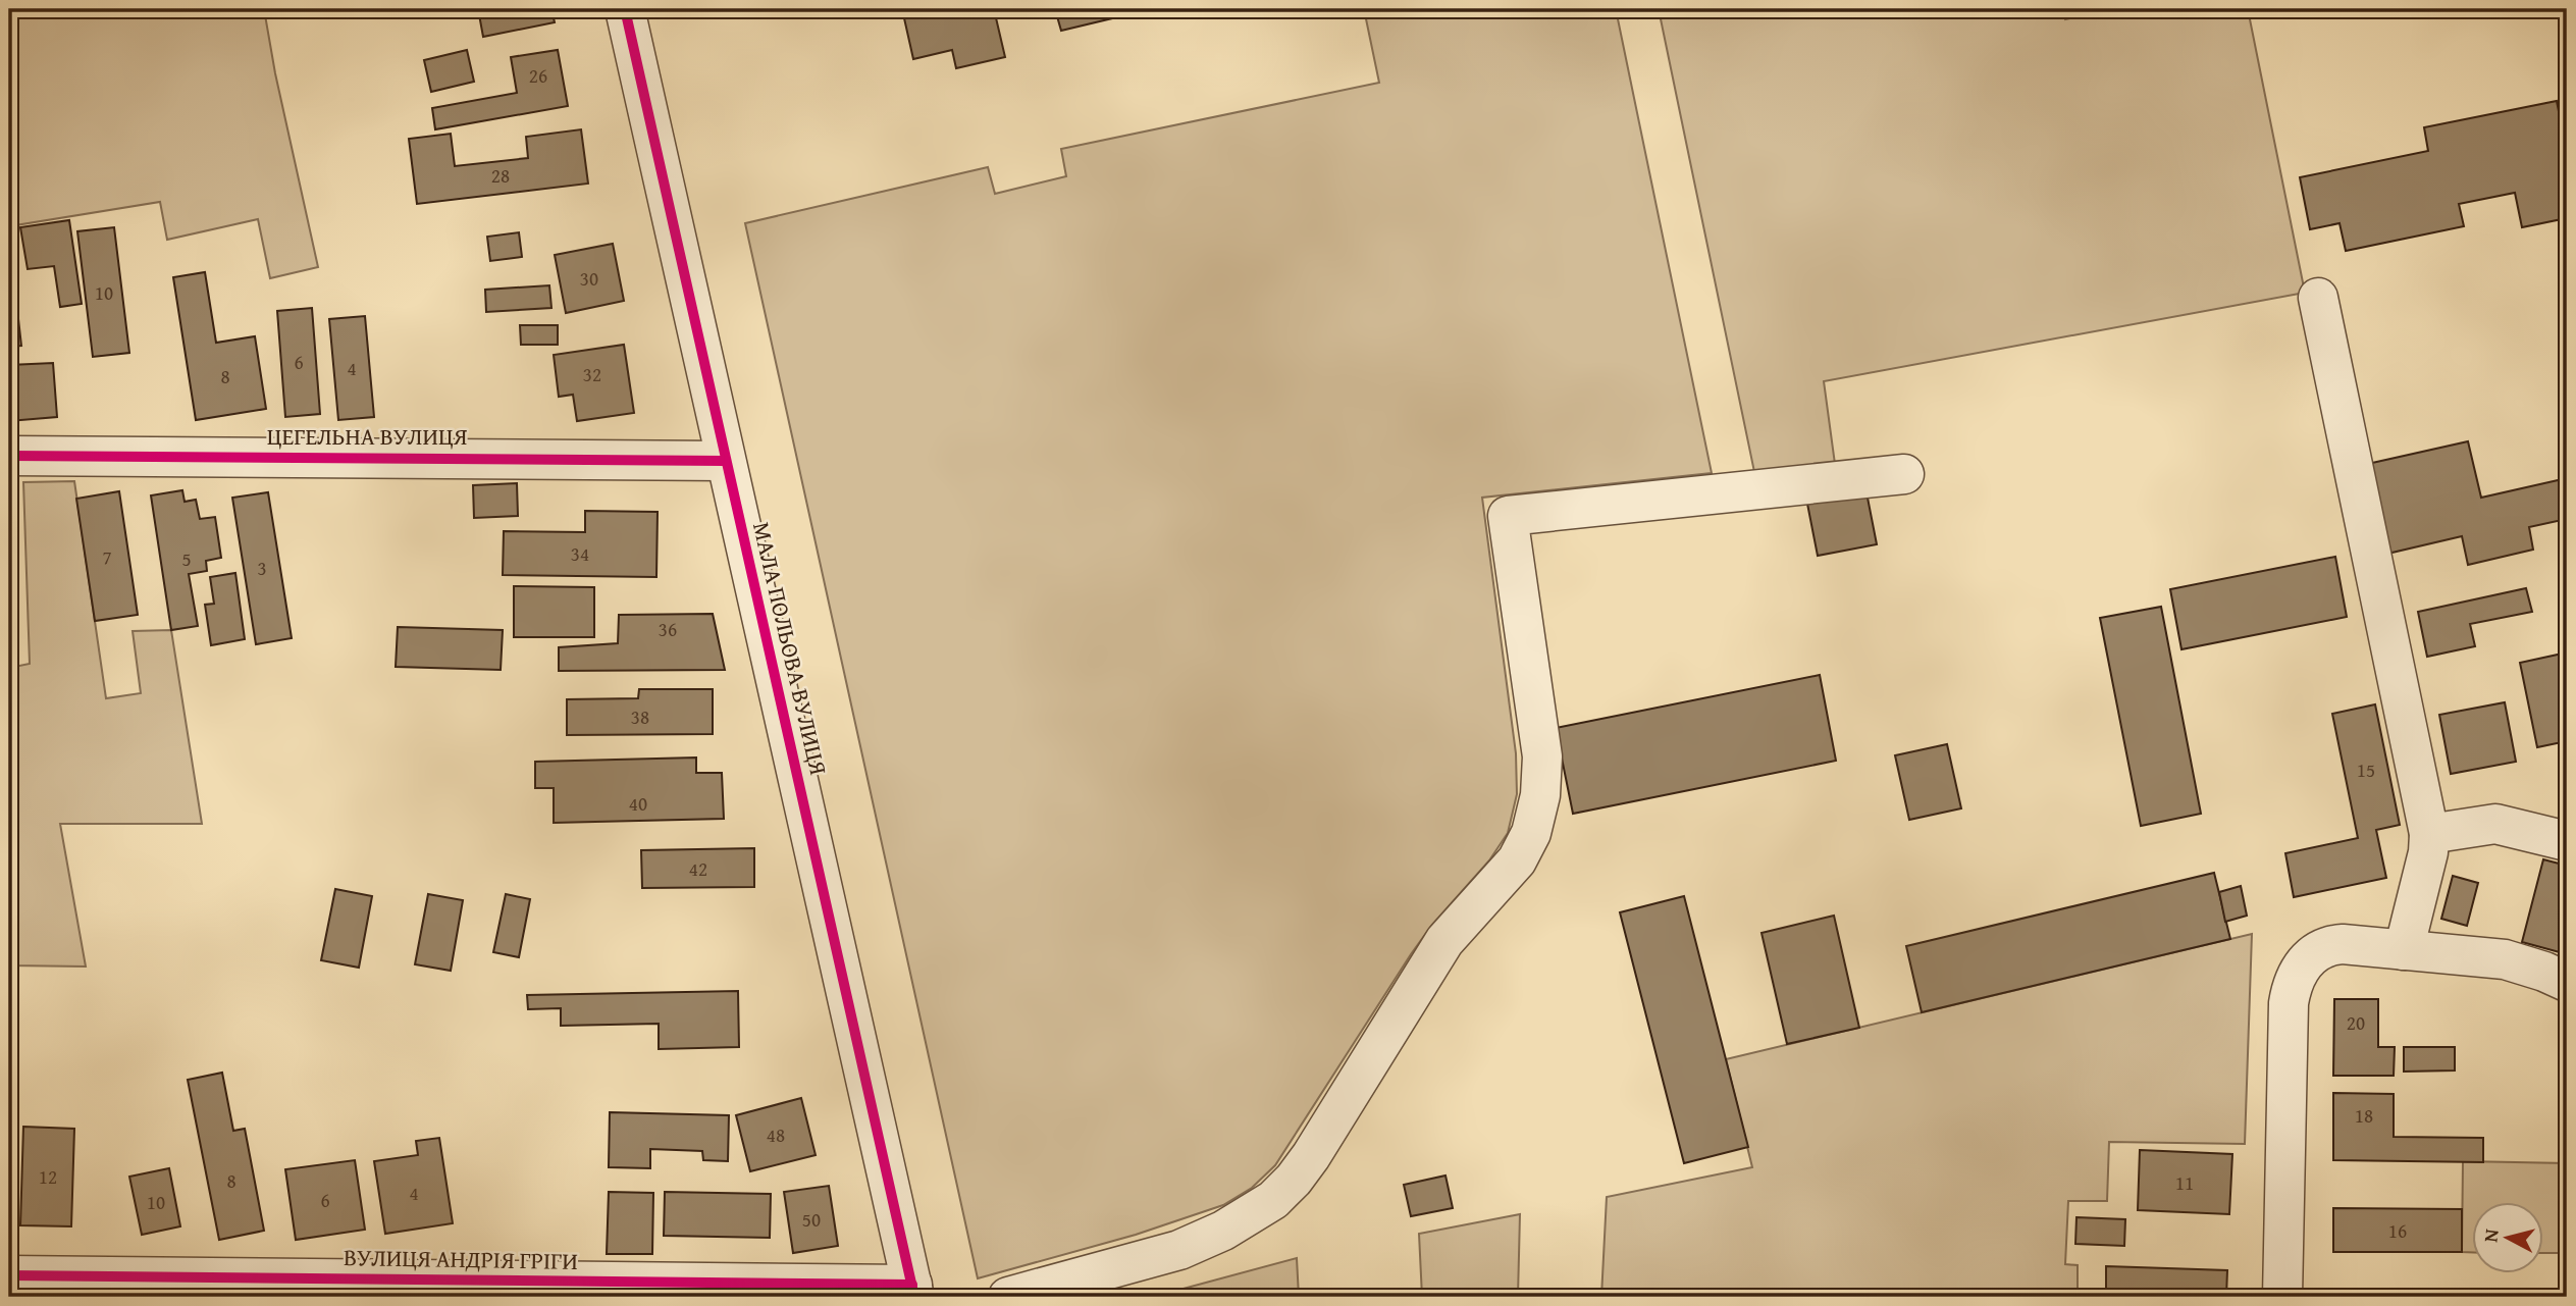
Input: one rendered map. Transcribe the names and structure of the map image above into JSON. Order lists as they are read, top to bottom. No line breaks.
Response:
{"streets":{"street":["ЦЕГЕЛЬНА ВУЛИЦЯ","МАЛА ПОЛЬОВА ВУЛИЦЯ","ВУЛИЦЯ АНДРІЯ ГРІГИ"]},"crossings":[["ЦЕГЕЛЬНА ВУЛИЦЯ","МАЛА ПОЛЬОВА ВУЛИЦЯ"],["МАЛА ПОЛЬОВА ВУЛИЦЯ","ВУЛИЦЯ АНДРІЯ ГРІГИ"]],"house_numbers":["26","28","30","10","6","4","32","8","34","7","5","3","36","38","15","40","42","20","18","48","12","8","11","4","6","10","50","16"],"north":"left"}
